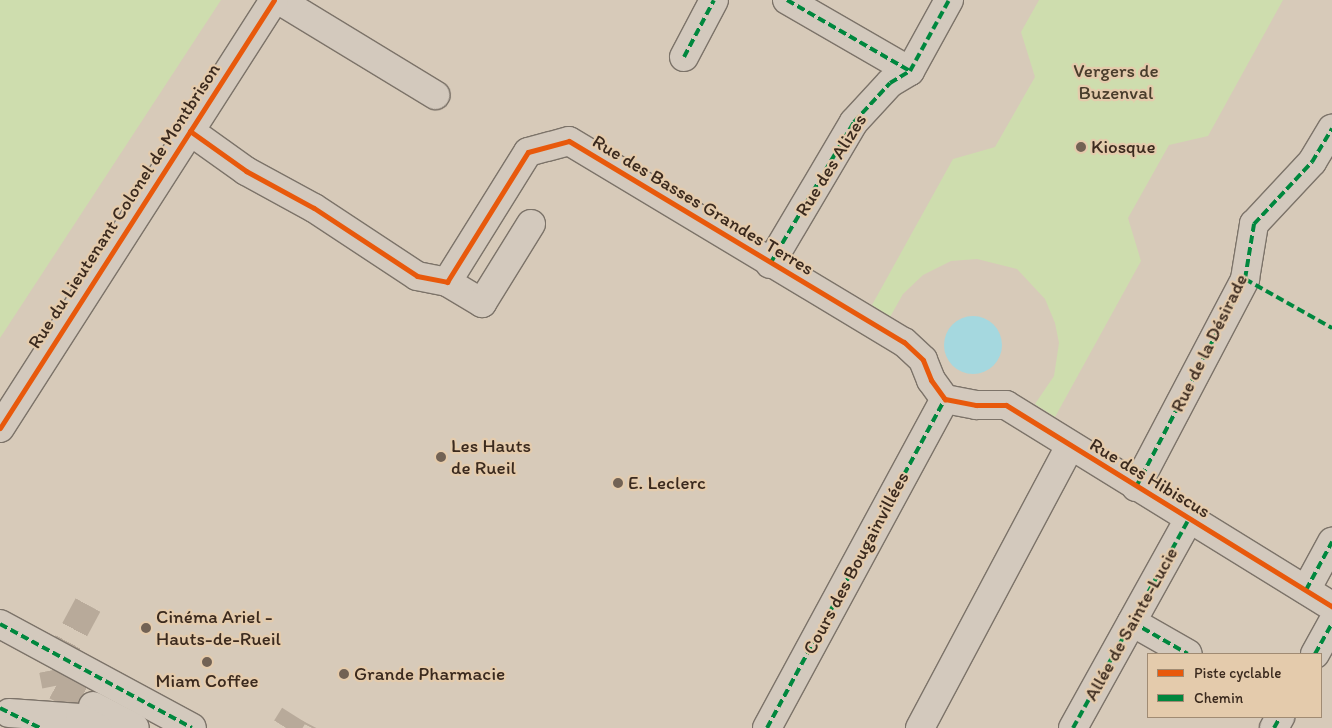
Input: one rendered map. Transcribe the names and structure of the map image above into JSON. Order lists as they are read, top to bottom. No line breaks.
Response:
{"streets":{"street":["Rue des Alizes","Rue des Basses Grandes Terres","Rue du Lieutenant Colonel de Montbrison","Rue de la Désirade","Rue des Hibiscus","Cours des Bougainvillées","Allée de Sainte-Lucie"]},"crossings":[["Rue des Alizes","Rue des Basses Grandes Terres"],["Rue des Basses Grandes Terres","Rue des Hibiscus"],["Rue des Basses Grandes Terres","Cours des Bougainvillées"],["Rue de la Désirade","Rue des Hibiscus"],["Rue des Hibiscus","Cours des Bougainvillées"],["Rue des Hibiscus","Allée de Sainte-Lucie"]],"parks":["Vergers de Buzenval"],"places":["Kiosque","Les Hauts de Rueil","E. Leclerc","Cinéma Ariel - Hauts-de-Rueil","Miam Coffee","Grande Pharmacie"],"legend":["Piste cyclable","Chemin"]}
